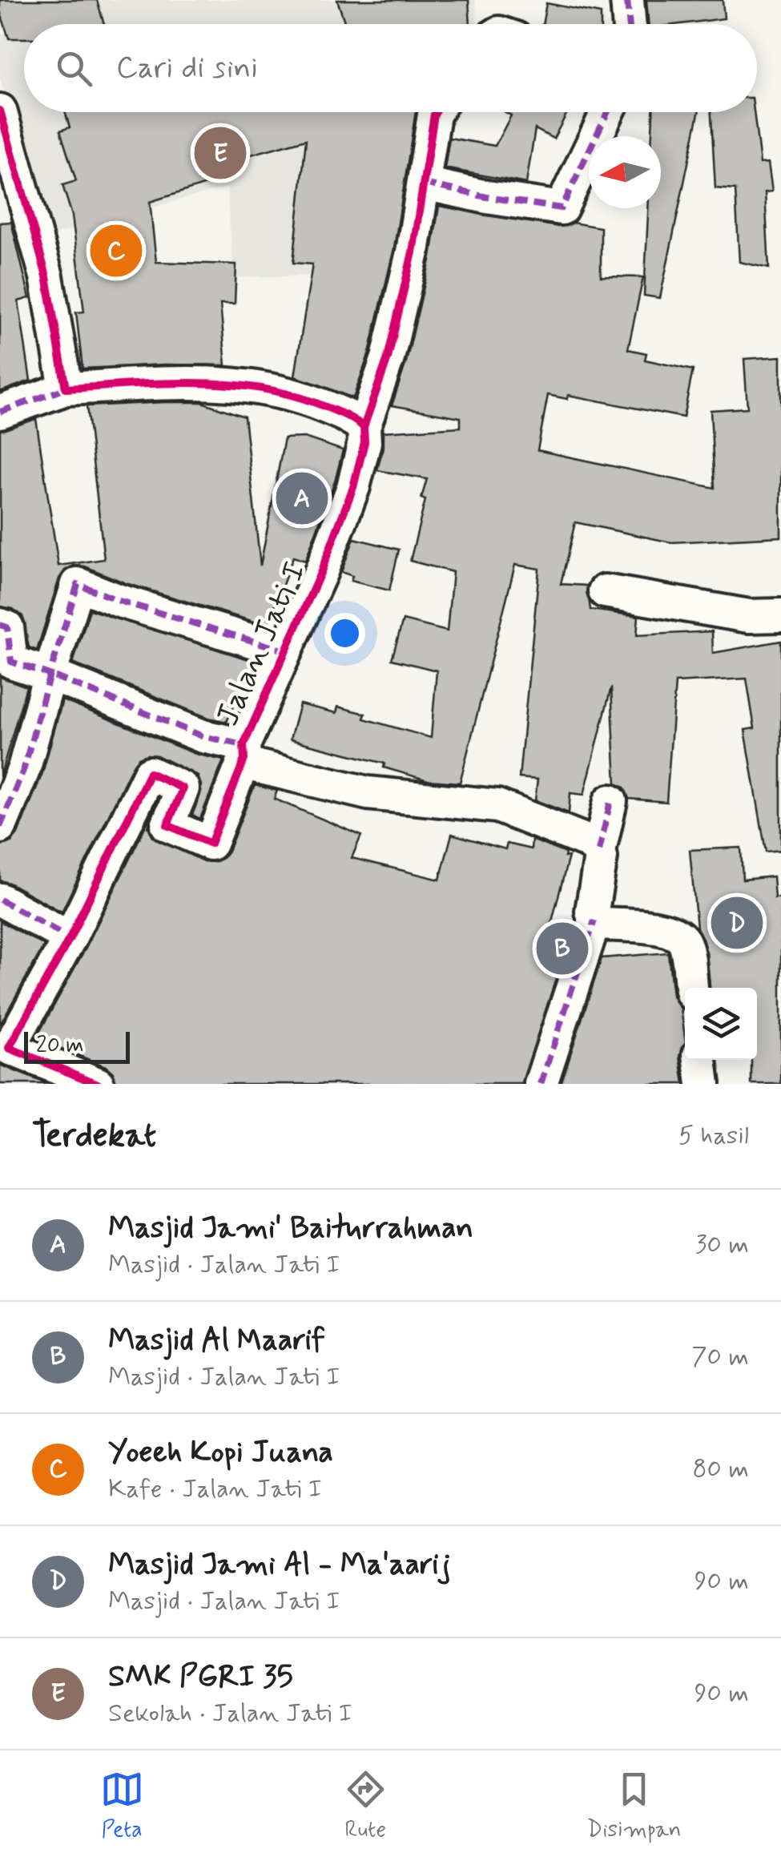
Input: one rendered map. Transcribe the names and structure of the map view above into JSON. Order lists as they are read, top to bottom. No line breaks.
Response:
{"streets":{"street":["Jalan Jati I"]},"scale_bar":"20 m","north":"left","page":{"search":"Cari di sini","pins":["E","C","A","D","B"],"scale":"20 m","heading":["Terdekat","5 hasil"],"list":[{"mark":"A","name":"Masjid Jami' Baiturrahman","note":"Masjid · Jalan Jati I","value":"30 m"},{"mark":"B","name":"Masjid Al Maarif","note":"Masjid · Jalan Jati I","value":"70 m"},{"mark":"C","name":"Yoeeh Kopi Juana","note":"Kafe · Jalan Jati I","value":"80 m"},{"mark":"D","name":"Masjid Jami Al - Ma'aarij","note":"Masjid · Jalan Jati I","value":"90 m"},{"mark":"E","name":"SMK PGRI 35","note":"Sekolah · Jalan Jati I","value":"90 m"}],"nav":["Peta","Rute","Disimpan"]}}
